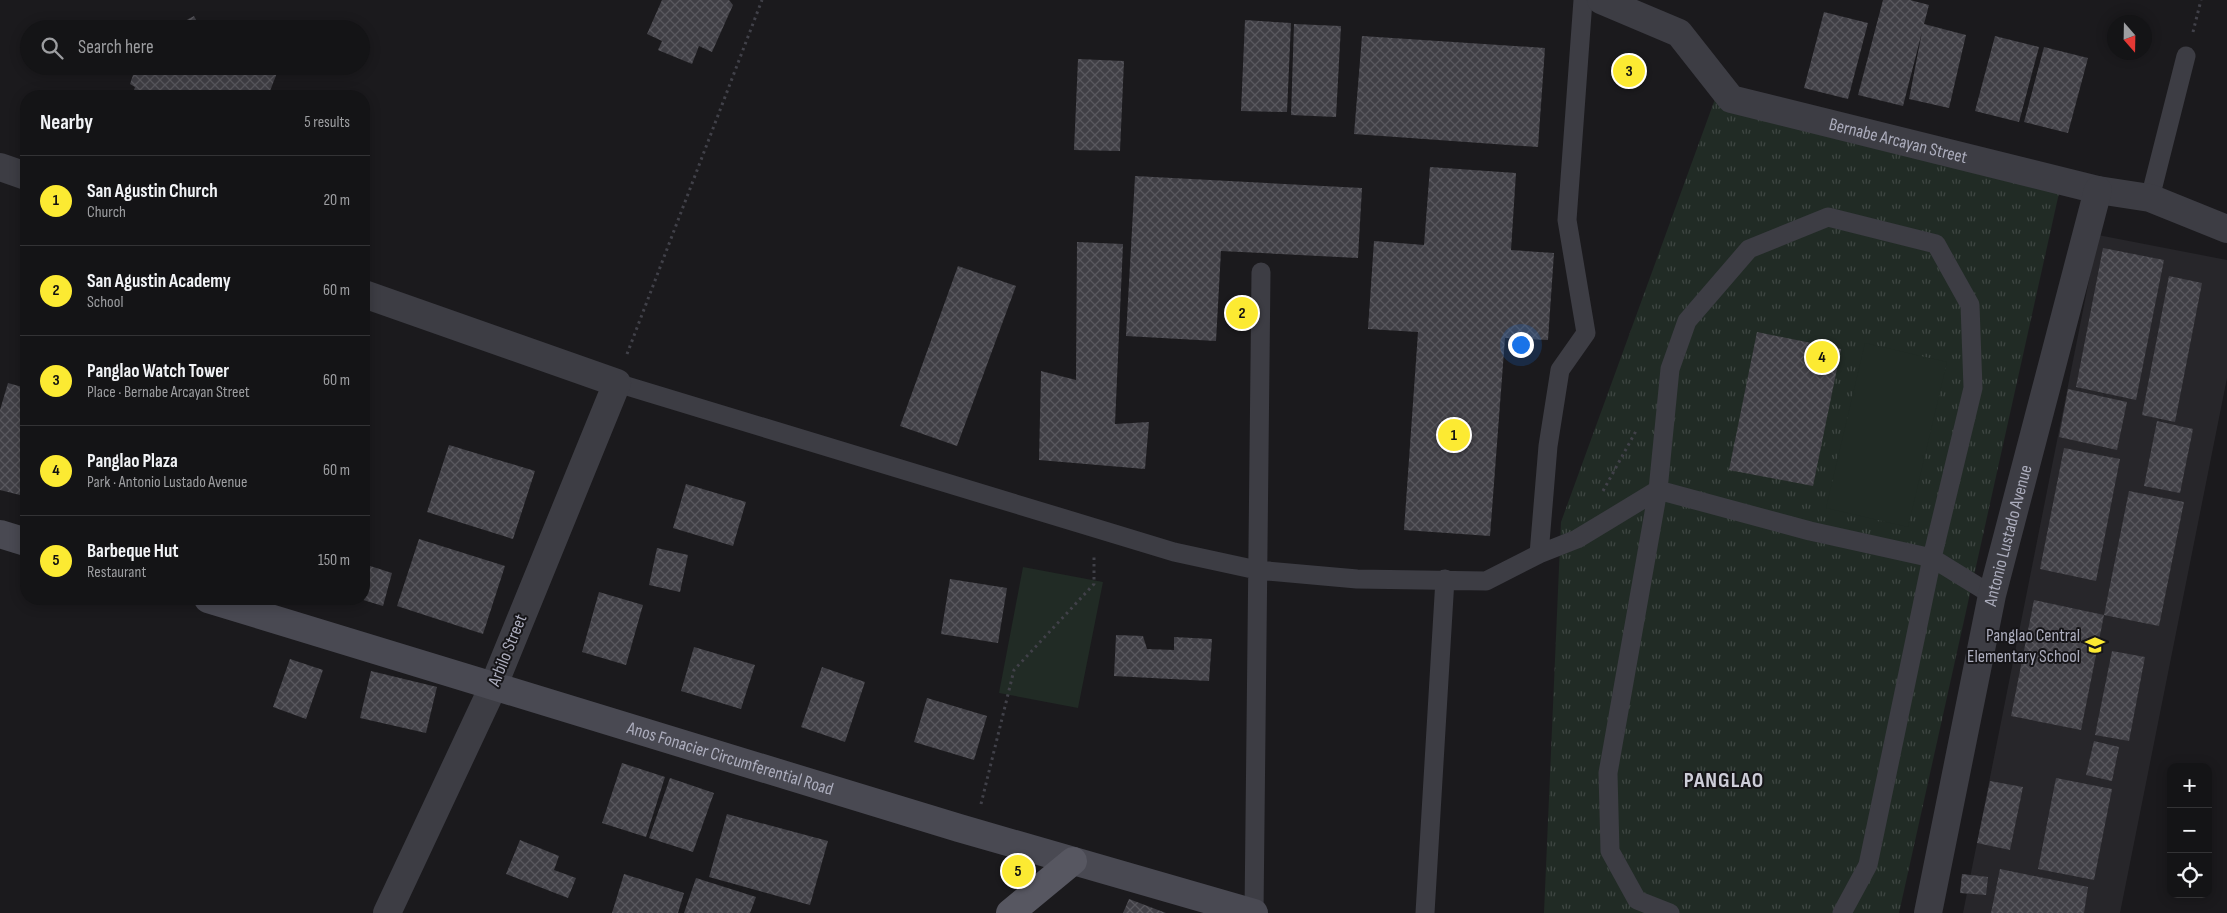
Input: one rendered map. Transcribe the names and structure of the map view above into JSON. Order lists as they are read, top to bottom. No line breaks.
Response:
{"streets":{"main road":["Anos Fonacier Circumferential Road"],"street":["Bernabe Arcayan Street","Antonio Lustado Avenue","Arbilo Street"]},"crossings":[["Bernabe Arcayan Street","Antonio Lustado Avenue"],["Arbilo Street","Anos Fonacier Circumferential Road"]],"districts":["PANGLAO"],"places":{"school or university":["Panglao Central Elementary School"]},"north":"bottom","page":{"search":"Search here","pins":["3","2","4","1","5"],"heading":["Nearby","5 results"],"list":[{"mark":"1","name":"San Agustin Church","note":"Church","value":"20 m"},{"mark":"2","name":"San Agustin Academy","note":"School","value":"60 m"},{"mark":"3","name":"Panglao Watch Tower","note":"Place · Bernabe Arcayan Street","value":"60 m"},{"mark":"4","name":"Panglao Plaza","note":"Park · Antonio Lustado Avenue","value":"60 m"},{"mark":"5","name":"Barbeque Hut","note":"Restaurant","value":"150 m"}],"map_buttons":["+","−"]}}
